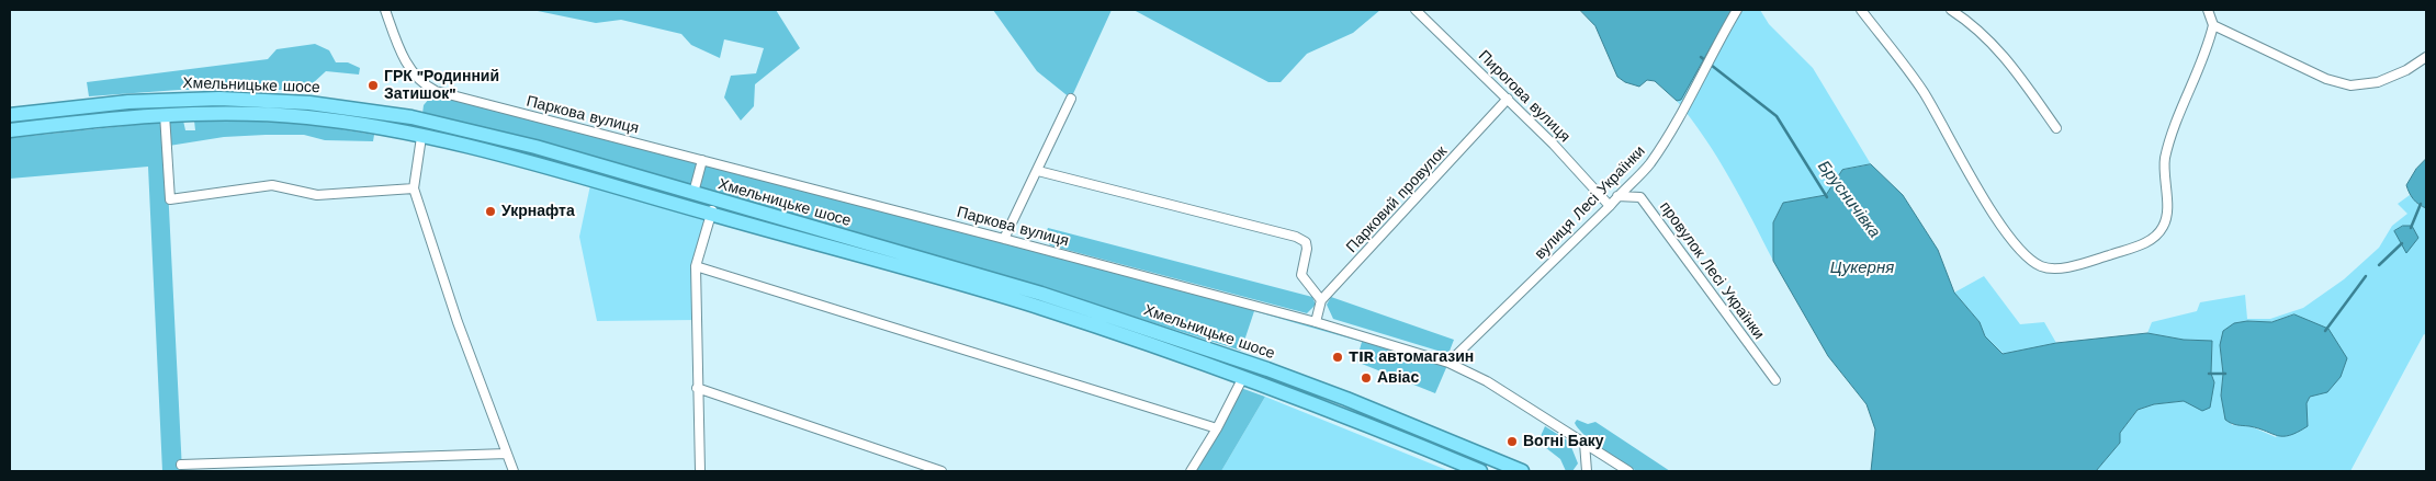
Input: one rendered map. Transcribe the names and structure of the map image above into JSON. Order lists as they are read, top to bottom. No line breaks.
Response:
{"streets":{"highway":["Хмельницьке шосе"],"street":["Пирогова вулиця","Паркова вулиця","Парковий провулок","вулиця Лесі Українки","провулок Лесі Українки"]},"crossings":[["Пирогова вулиця","Парковий провулок"],["Пирогова вулиця","вулиця Лесі Українки"],["Паркова вулиця","Парковий провулок"],["Паркова вулиця","вулиця Лесі Українки"],["вулиця Лесі Українки","провулок Лесі Українки"]],"water":["Брусничівка","Цукерня"],"places":["ГРК \"Родинний Затишок\"","Укрнафта","TIR автомагазин","Авіас","Вогні Баку"]}
